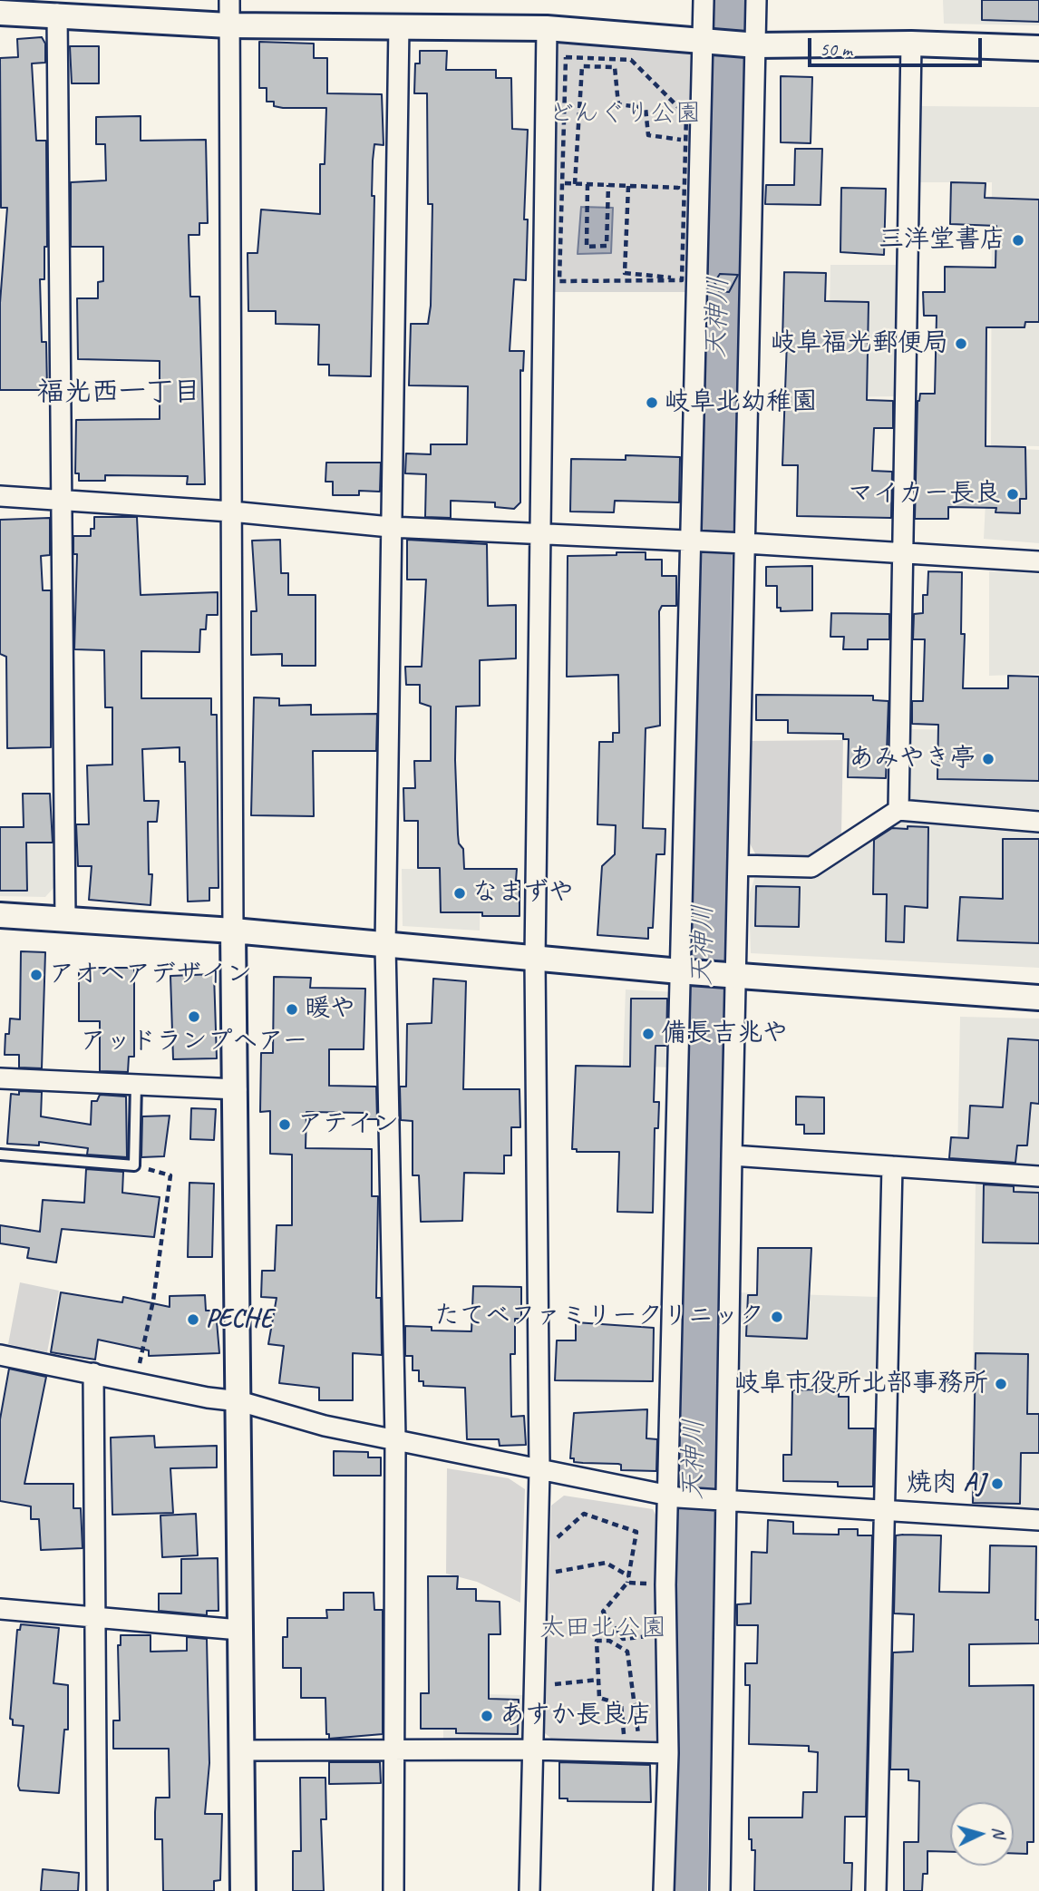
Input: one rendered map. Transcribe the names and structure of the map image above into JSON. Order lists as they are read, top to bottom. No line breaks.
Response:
{"districts":["福光西一丁目"],"water":["天神川"],"parks":["どんぐり公園","太田北公園"],"places":["三洋堂書店","岐阜福光郵便局","岐阜北幼稚園","マイカー長良","あみやき亭","なまずや","アオヘアデザイン","暖や","アッドランプヘアー","備長吉兆や","アテイン","たてべファミリークリニック","PECHE","岐阜市役所北部事務所","焼肉 AJ","あすか長良店"],"scale_bar":"50 m","north":"right"}
